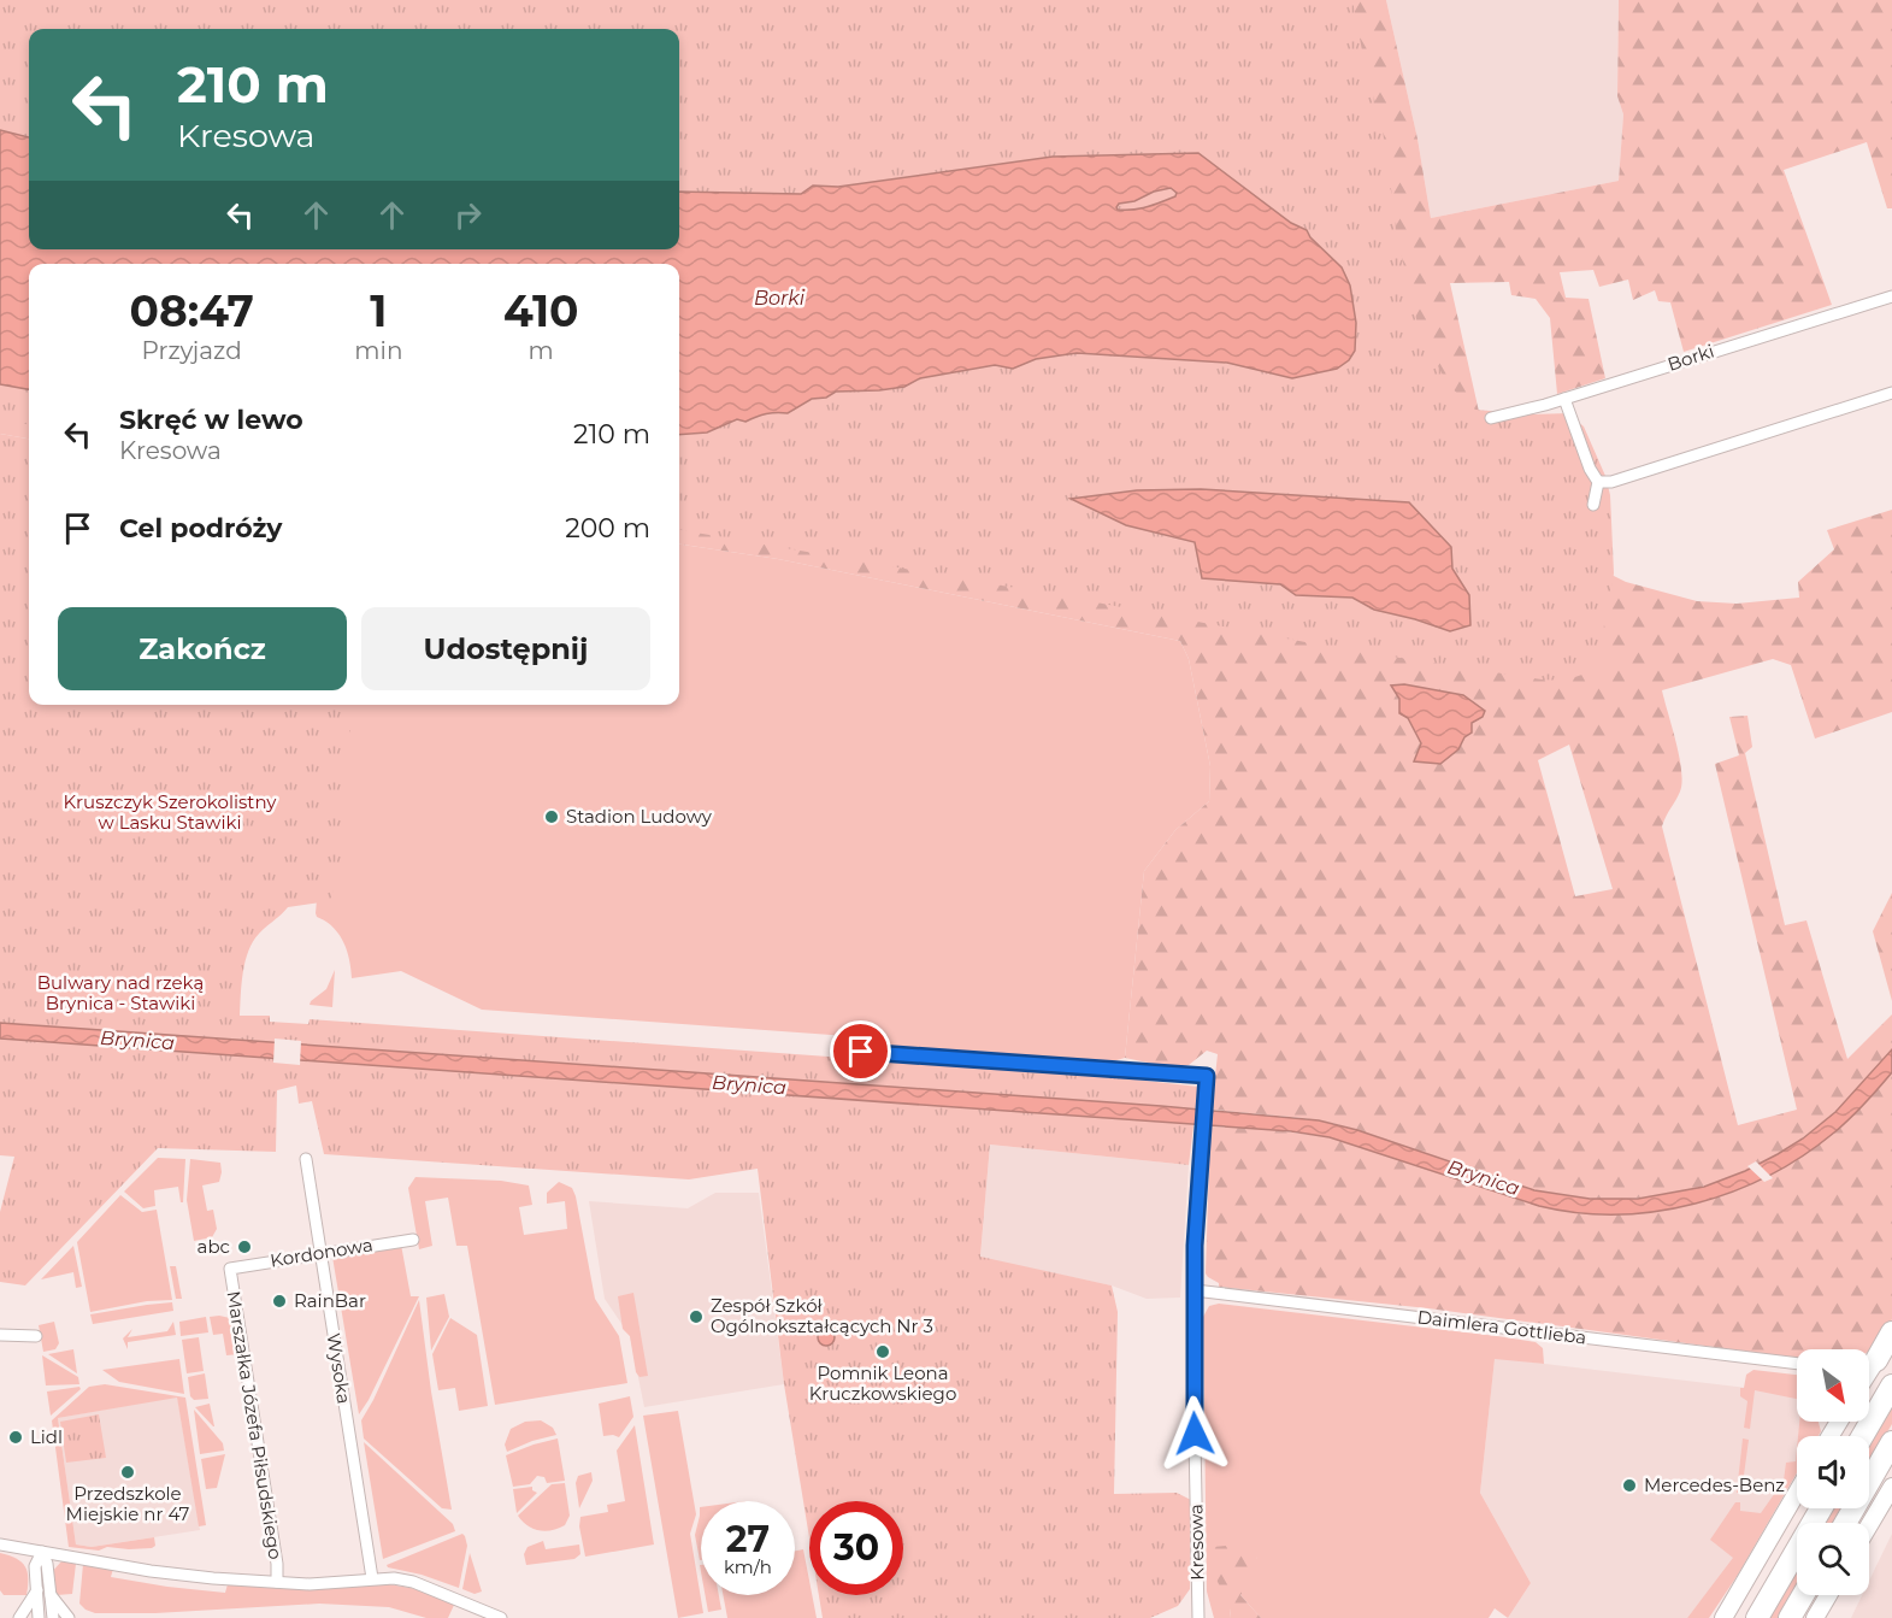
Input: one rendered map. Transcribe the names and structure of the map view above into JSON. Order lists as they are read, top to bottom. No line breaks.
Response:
{"streets":{"street":["Borki","Kordonowa","Daimlera Gottlieba","Wysoka","Marszałka Józefa Piłsudskiego","Kresowa"]},"crossings":[["Kordonowa","Wysoka"],["Kordonowa","Marszałka Józefa Piłsudskiego"],["Daimlera Gottlieba","Kresowa"],["Wysoka","Marszałka Józefa Piłsudskiego"]],"water":["Borki","Brynica"],"parks":["Kruszczyk Szerokolistny w Lasku Stawiki","Bulwary nad rzeką Brynica - Stawiki"],"places":["Stadion Ludowy","abc","RainBar","Zespół Szkół Ogólnokształcących Nr 3","Pomnik Leona Kruczkowskiego","Lidl","Przedszkole Miejskie nr 47","Mercedes-Benz"],"north":"bottom right","page":{"turn":["210 m","Kresowa"],"eta":["08:47","Przyjazd","1","min","410","m"],"list":[{"name":"Skręć w lewo","note":"Kresowa","value":"210 m"},{"name":"Cel podróży","value":"200 m"}],"buttons":["Zakończ","Udostępnij"],"speed":"27 km/h","limit":"30"}}
